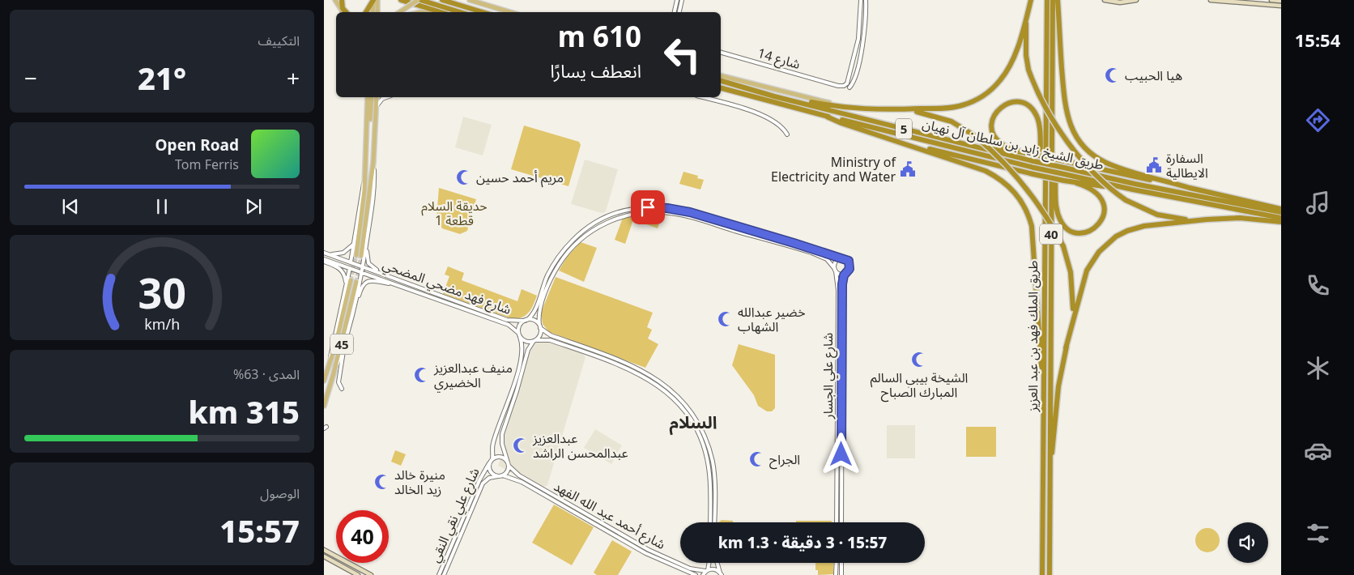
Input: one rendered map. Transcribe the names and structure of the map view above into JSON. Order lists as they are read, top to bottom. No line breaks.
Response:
{"streets":{"highway":["5","طريق الشيخ زايد بن سلطان آل نهيان","40","طريق الملك فهد بن عبد العزيز"],"main road":["45"],"street":["شارع 14","شارع فهد مضحي المضحي","شارع علي الجسار","شارع علي نقي النقي","شارع أحمد عبد الله الفهد"]},"crossings":[["شارع فهد مضحي المضحي","شارع علي نقي النقي"],["شارع علي نقي النقي","شارع أحمد عبد الله الفهد"]],"districts":["السلام"],"parks":["حديقة السلام قطعة 1"],"places":{"mosque":["هيا الحبيب","مريم أحمد حسين","خضير عبدالله الشهاب","الشيخة بيبي السالم المبارك الصباح","منيف عبدالعزيز الخضيري","عبدالعزيز عبدالمحسن الراشد","الجراح","منيرة خالد زيد الخالد"],"public building":["السفارة الايطالية","Ministry of Electricity and Water"]},"page":{"tabs":"15:54","tile":["التكييف",["المدى · 63%","315 km"],["الوصول","15:57"]],"turn":["610 m","انعطف يسارًا"],"heat":["−","21°","+"],"song":["Open Road","Tom Ferris"],"limit":"40","trip":"15:57 · 3 دقيقة · 1.3 km","gauge":["30","km/h"]}}
